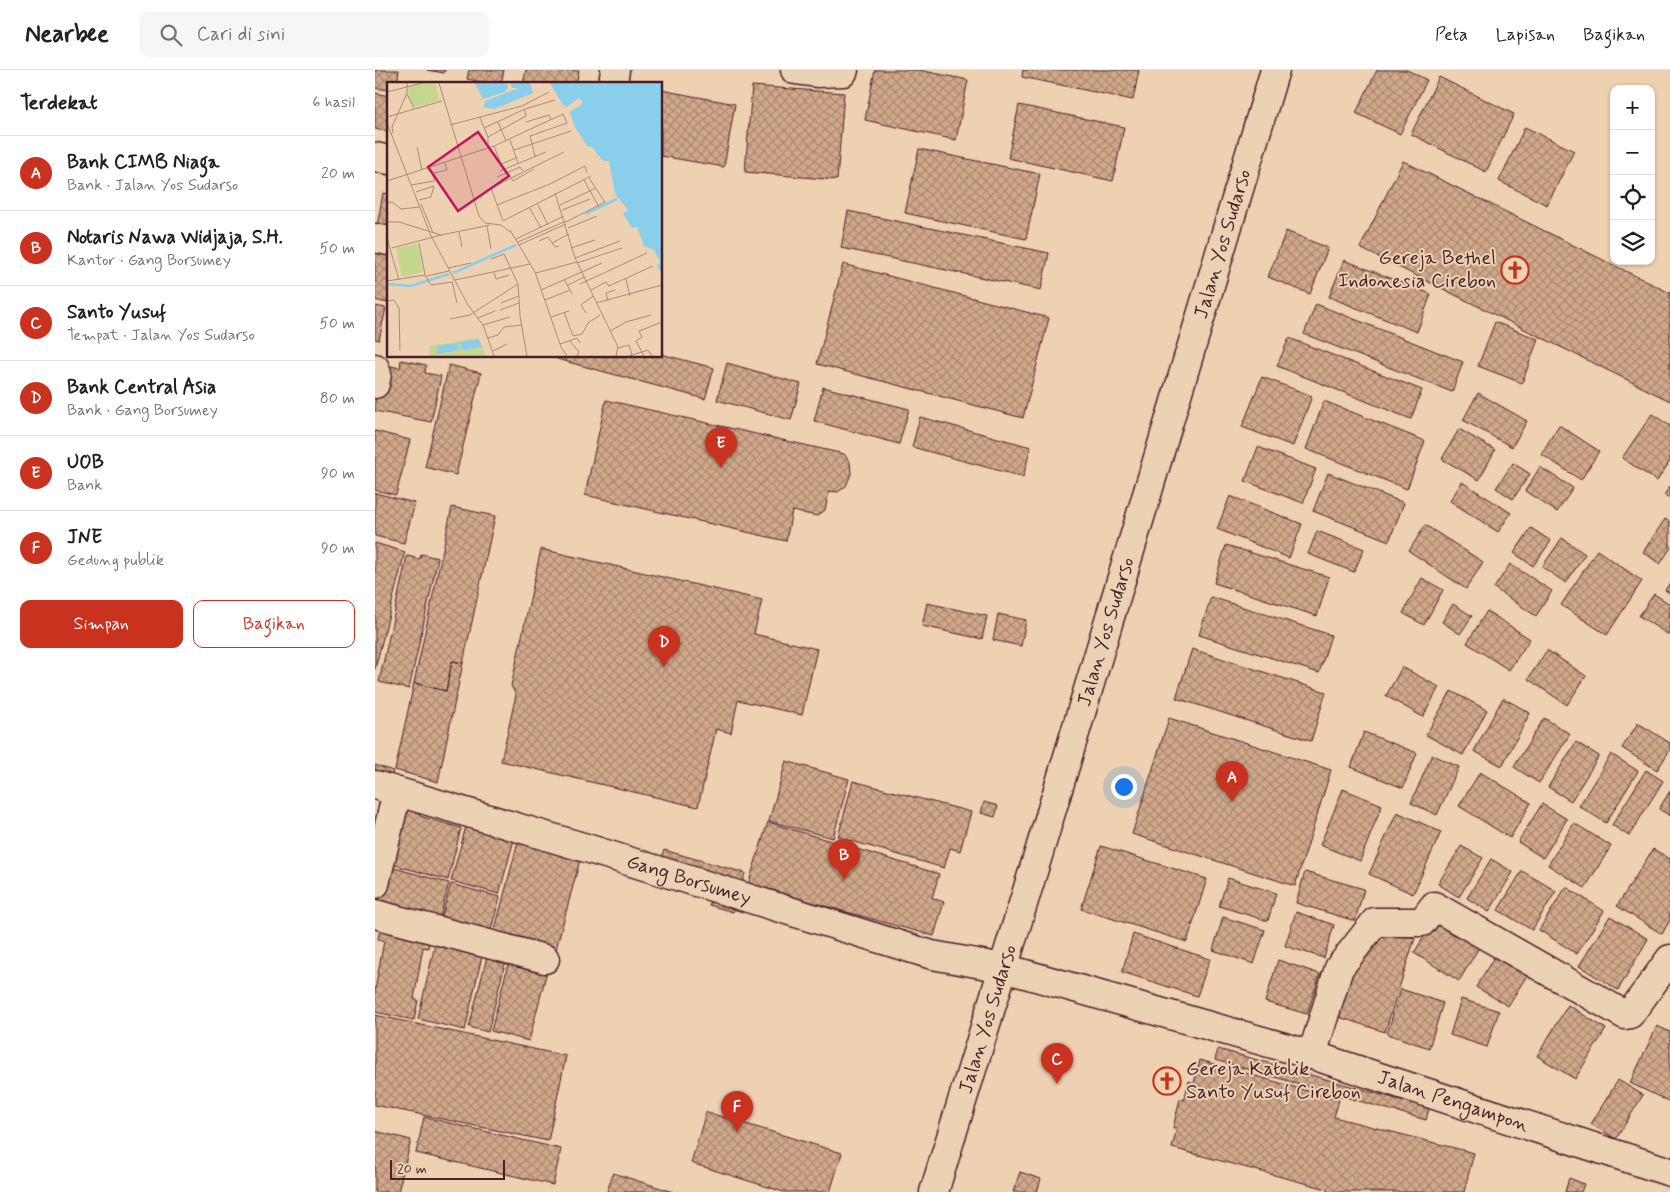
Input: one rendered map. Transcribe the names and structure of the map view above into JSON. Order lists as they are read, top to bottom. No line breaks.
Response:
{"streets":{"main road":["Jalan Yos Sudarso","Gang Borsumey","Jalan Pengampon"]},"crossings":[["Jalan Yos Sudarso","Gang Borsumey"],["Jalan Yos Sudarso","Jalan Pengampon"],["Gang Borsumey","Jalan Pengampon"]],"places":{"church":["Gereja Bethel Indonesia Cirebon","Gereja Katolik Santo Yusuf Cirebon"]},"scale_bar":"20 m","page":{"header":"Nearbee","search":"Cari di sini","nav":["Peta","Lapisan","Bagikan"],"heading":["Terdekat","6 hasil"],"map_buttons":["+","−"],"list":[{"mark":"A","name":"Bank CIMB Niaga","note":"Bank · Jalan Yos Sudarso","value":"20 m"},{"mark":"B","name":"Notaris Nawa Widjaja, S.H.","note":"Kantor · Gang Borsumey","value":"50 m"},{"mark":"C","name":"Santo Yusuf","note":"Tempat · Jalan Yos Sudarso","value":"50 m"},{"mark":"D","name":"Bank Central Asia","note":"Bank · Gang Borsumey","value":"80 m"},{"mark":"E","name":"UOB","note":"Bank","value":"90 m"},{"mark":"F","name":"JNE","note":"Gedung publik","value":"90 m"}],"pins":["E","D","A","B","C","F"],"buttons":["Simpan","Bagikan"],"scale":"20 m"}}
